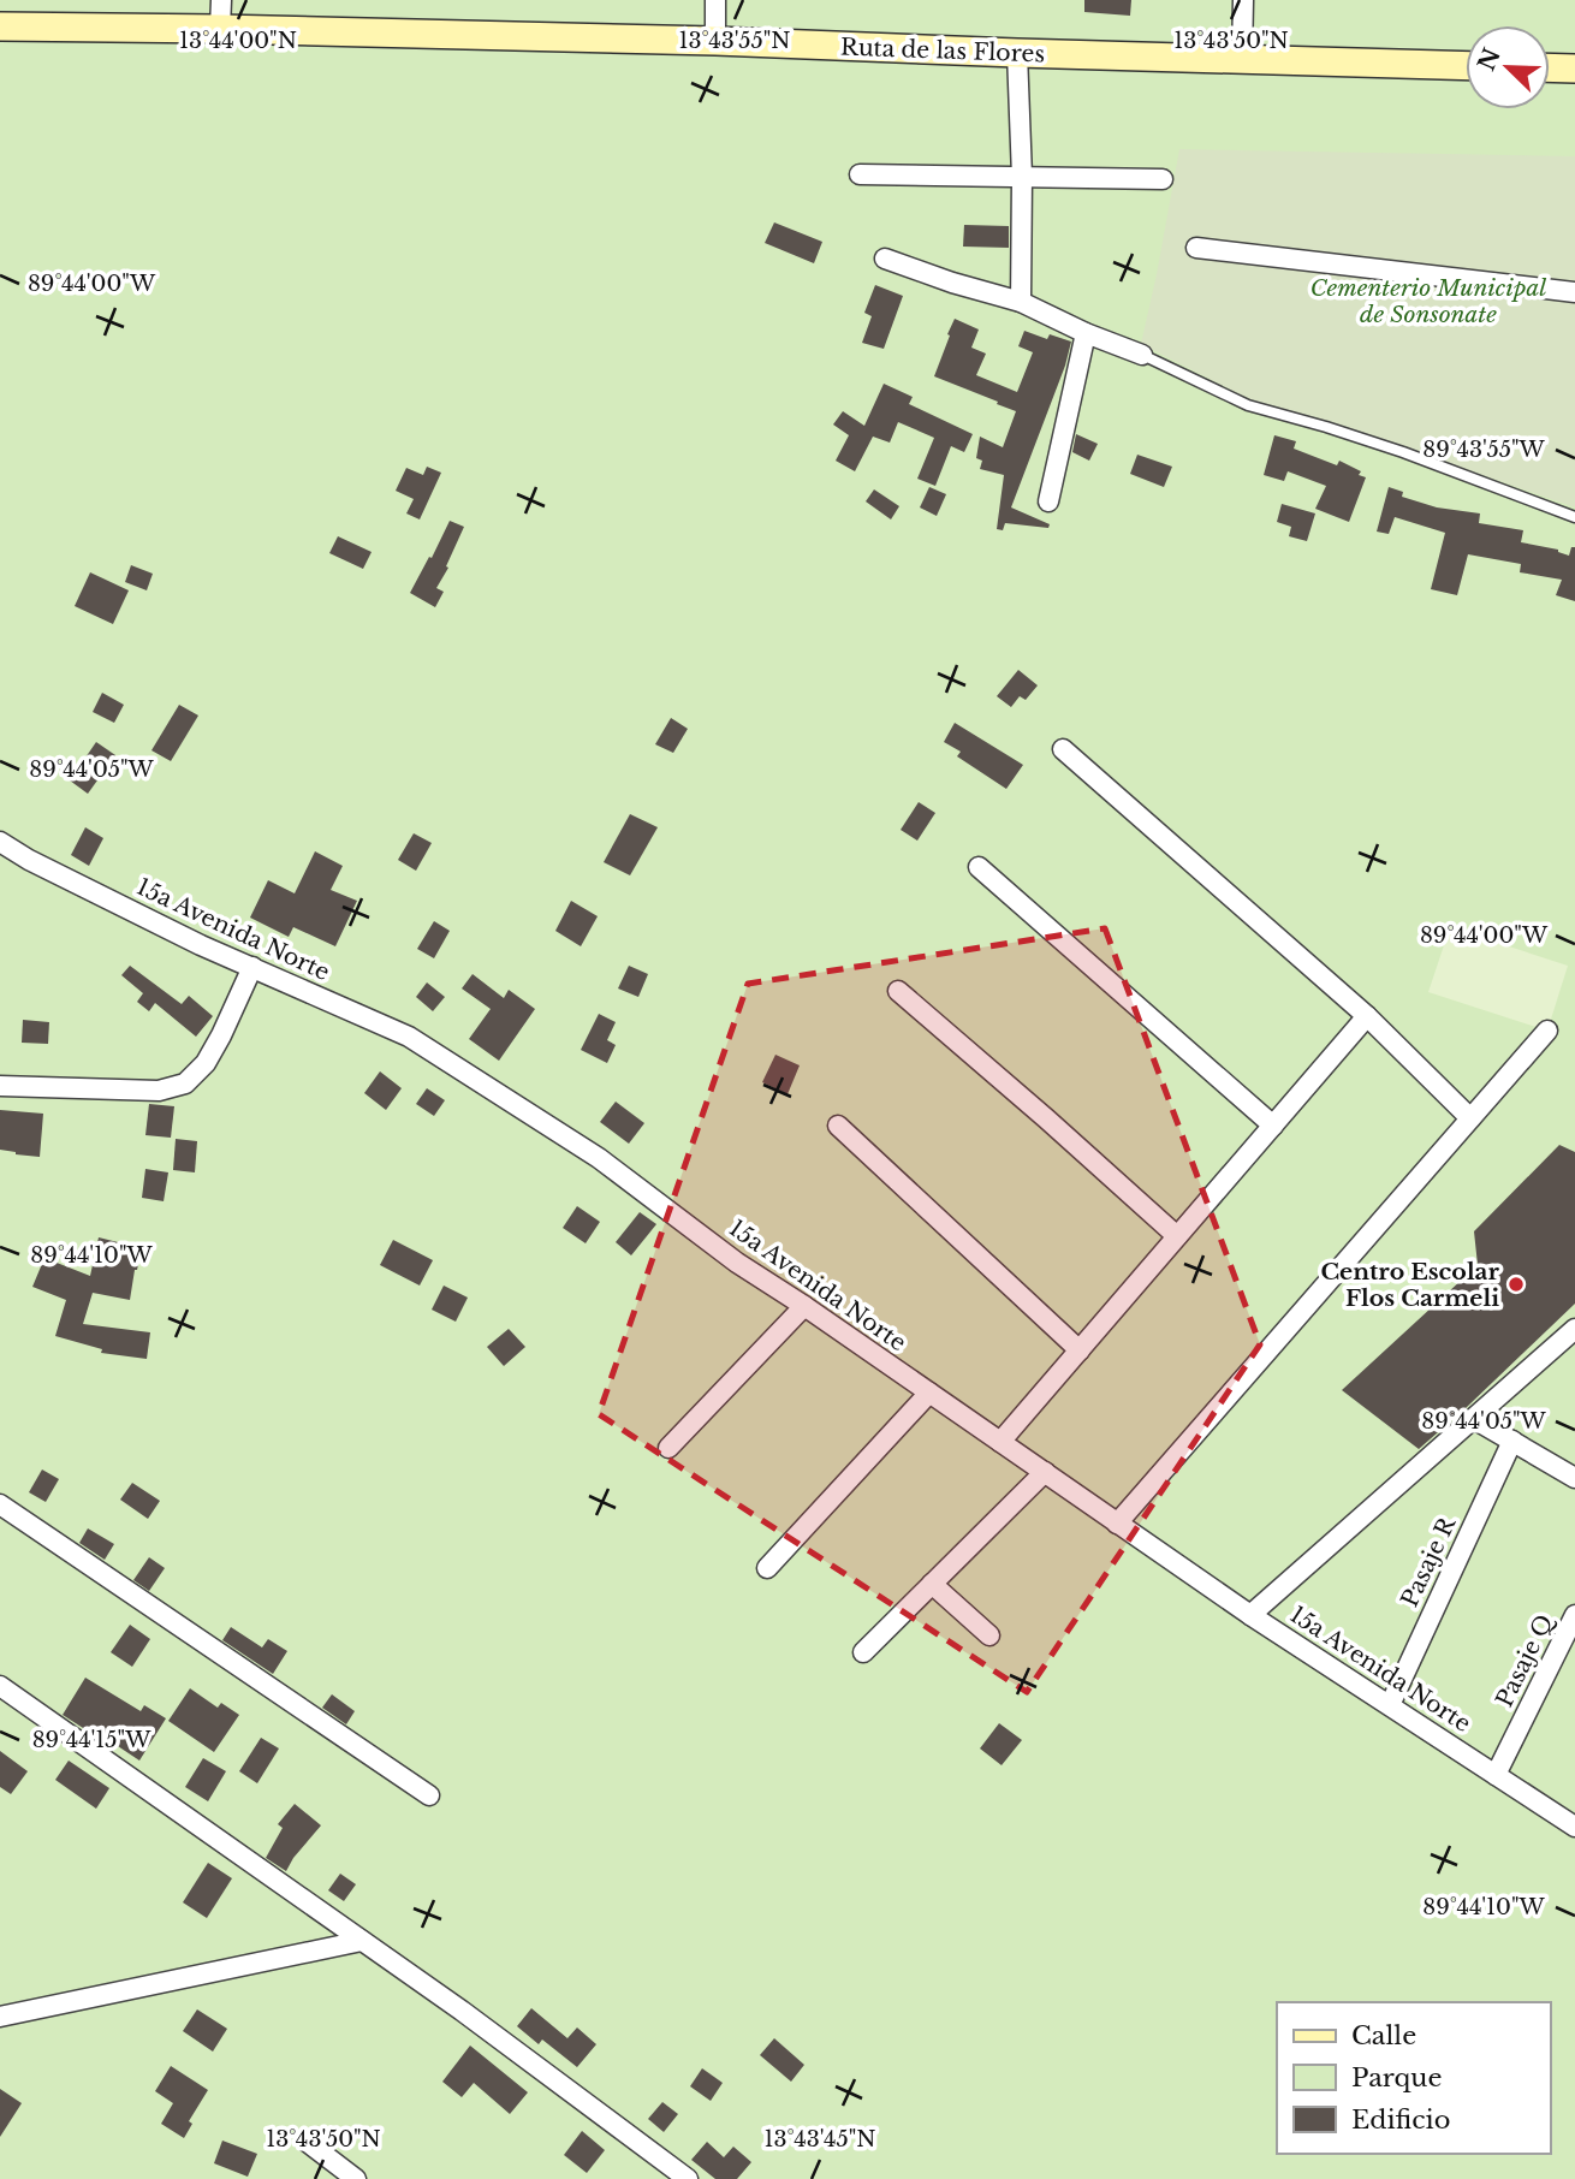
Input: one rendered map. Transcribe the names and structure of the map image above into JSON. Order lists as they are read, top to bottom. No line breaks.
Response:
{"streets":{"main road":["Ruta de las Flores"],"street":["15a Avenida Norte","Pasaje R","Pasaje Q"]},"crossings":[["15a Avenida Norte","Pasaje R"],["15a Avenida Norte","Pasaje Q"]],"parks":["Cementerio Municipal de Sonsonate"],"places":["Centro Escolar Flos Carmeli"],"legend":["Calle","Parque","Edificio"],"north":"top left","coordinates":["13°44'00\"N","13°43'55\"N","13°43'50\"N","89°44'00\"W","89°43'55\"W","89°44'05\"W","89°44'10\"W","89°44'15\"W","13°43'45\"N"]}
